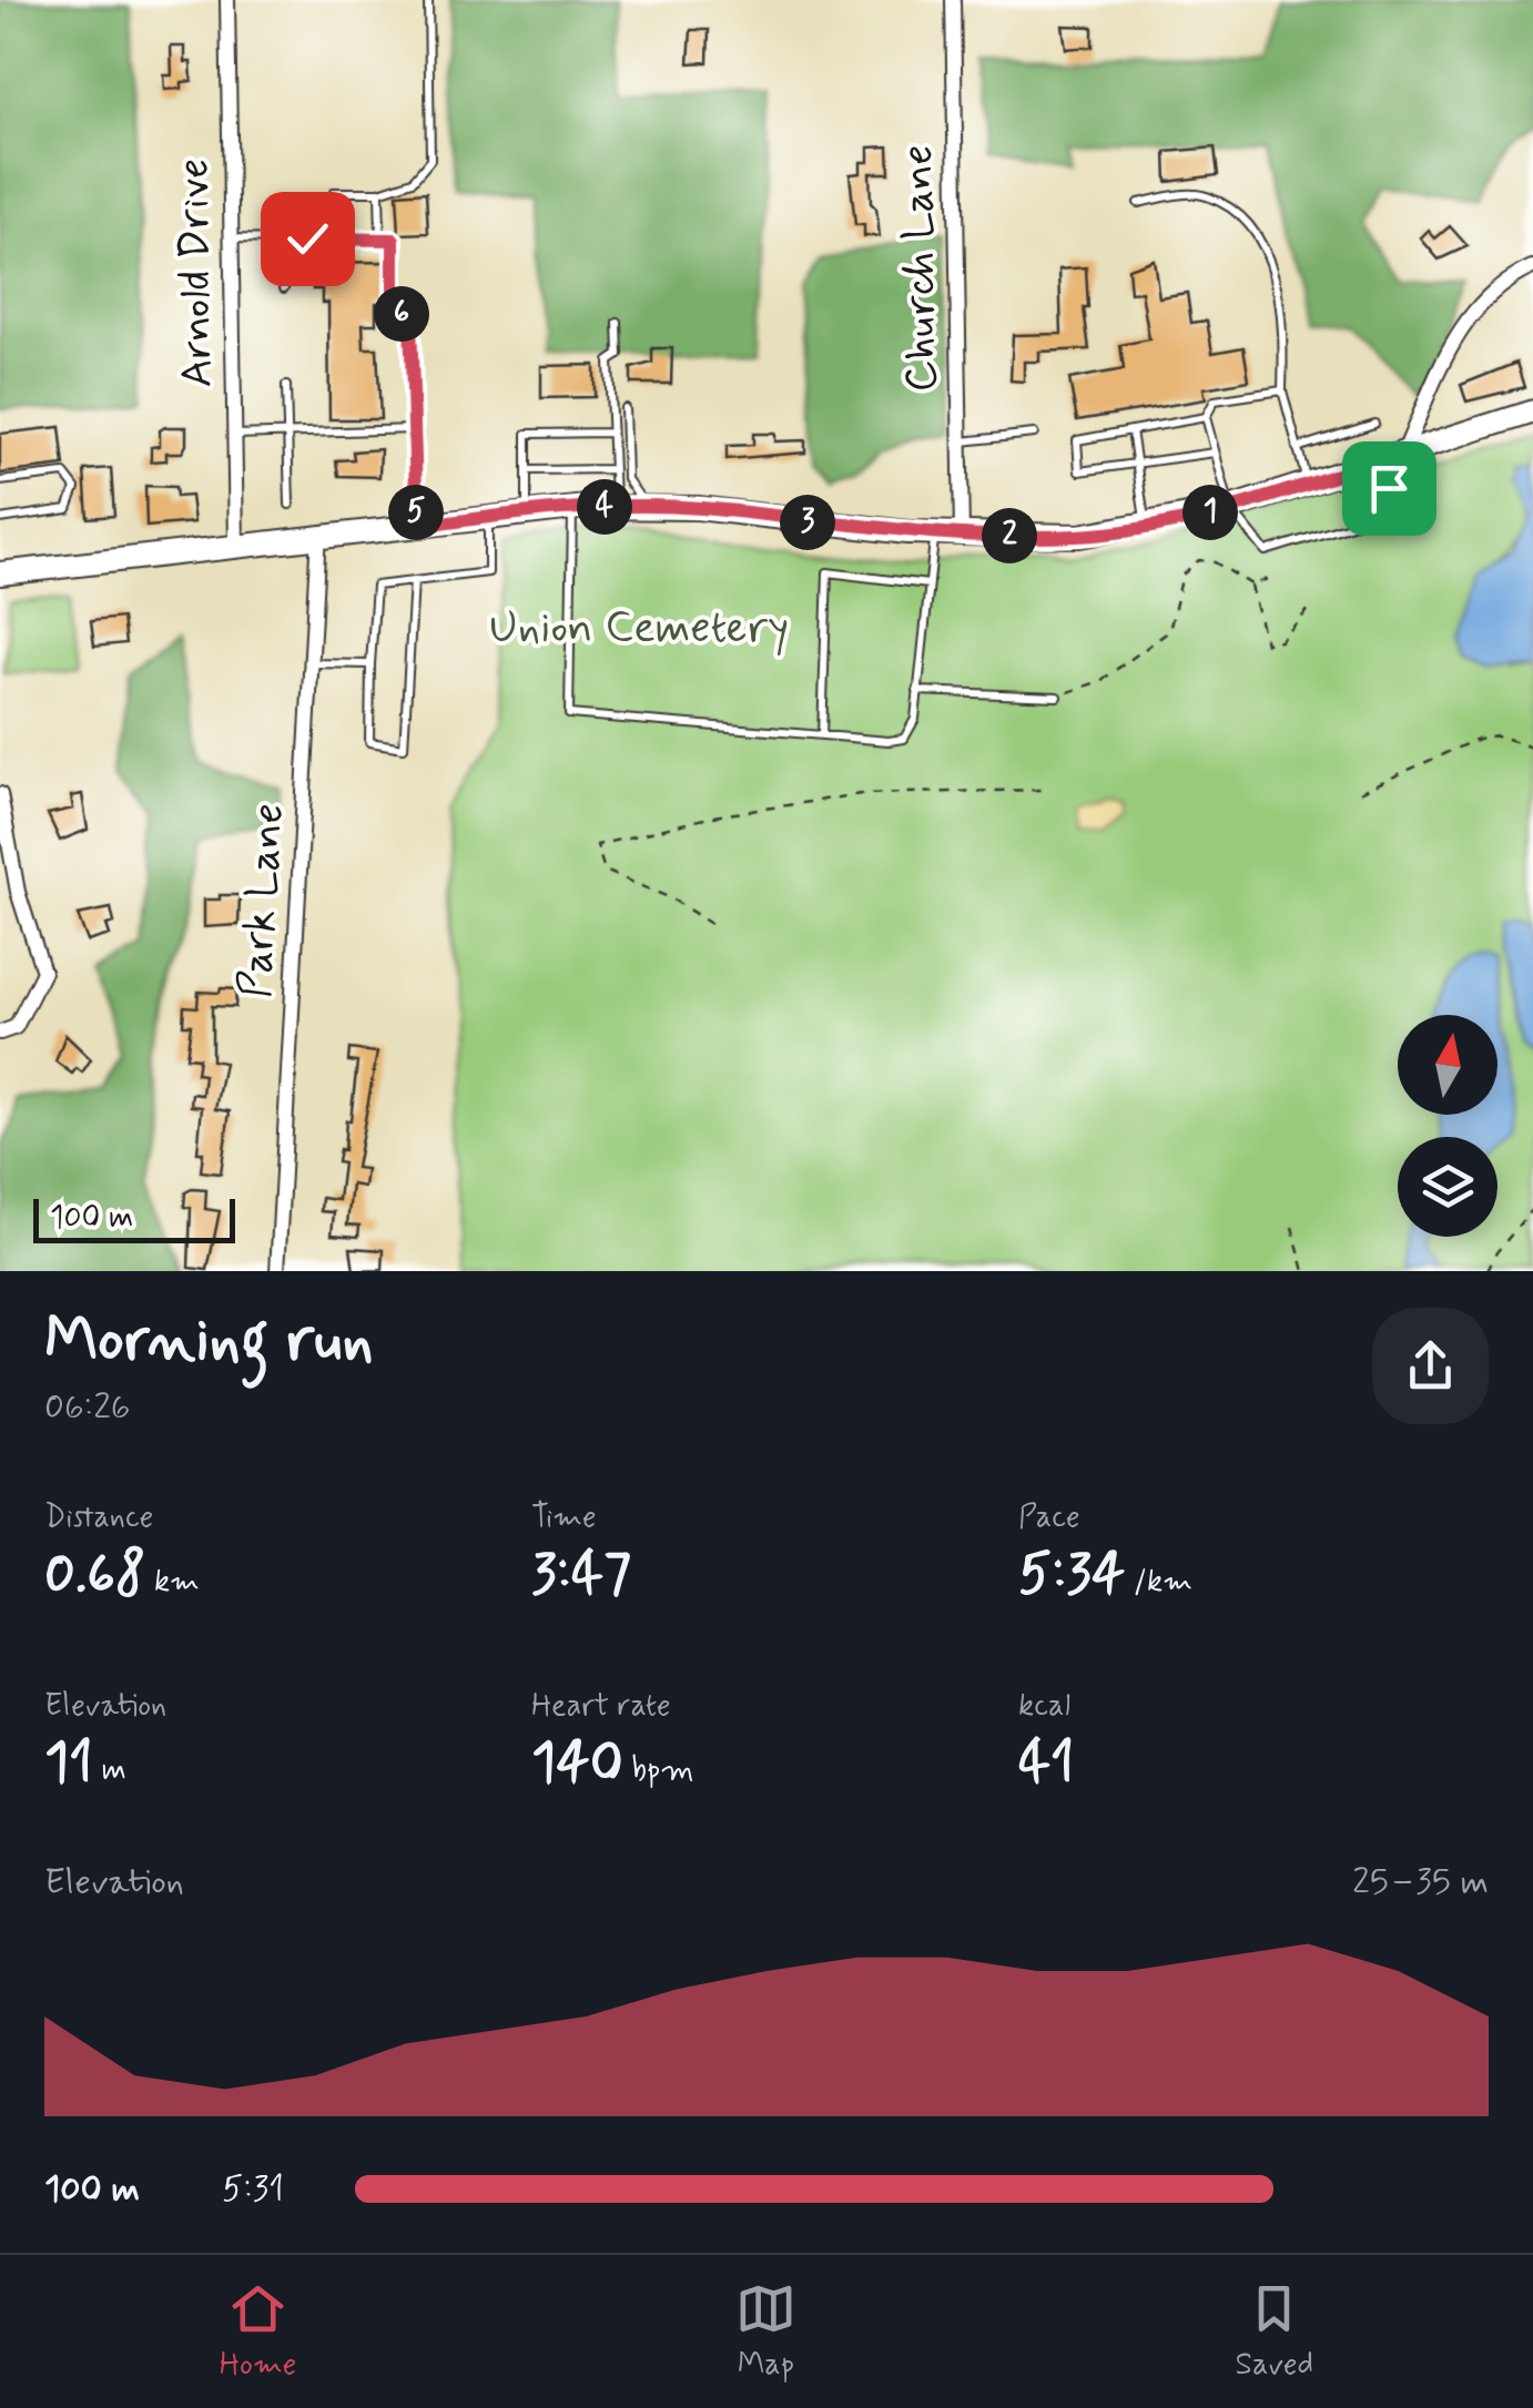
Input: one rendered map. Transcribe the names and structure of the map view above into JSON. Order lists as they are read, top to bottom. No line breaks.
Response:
{"streets":{"street":["Church Lane","Arnold Drive","Park Lane"]},"parks":["Union Cemetery"],"scale_bar":"100 m","north":"top","page":{"pins":["6","4","1","5","3","2"],"scale":"100 m","heading":["Morning run","06:26"],"stats":[["Distance","0.68 km"],["Time","3:47"],["Pace","5:34 /km"],["Elevation","11 m"],["Heart rate","140 bpm"],["kcal","41"]],"chart":["Elevation","25–35 m"],"list":[{"name":"100 m","note":"5:31"}],"tabs":["Home","Map","Saved"]}}
